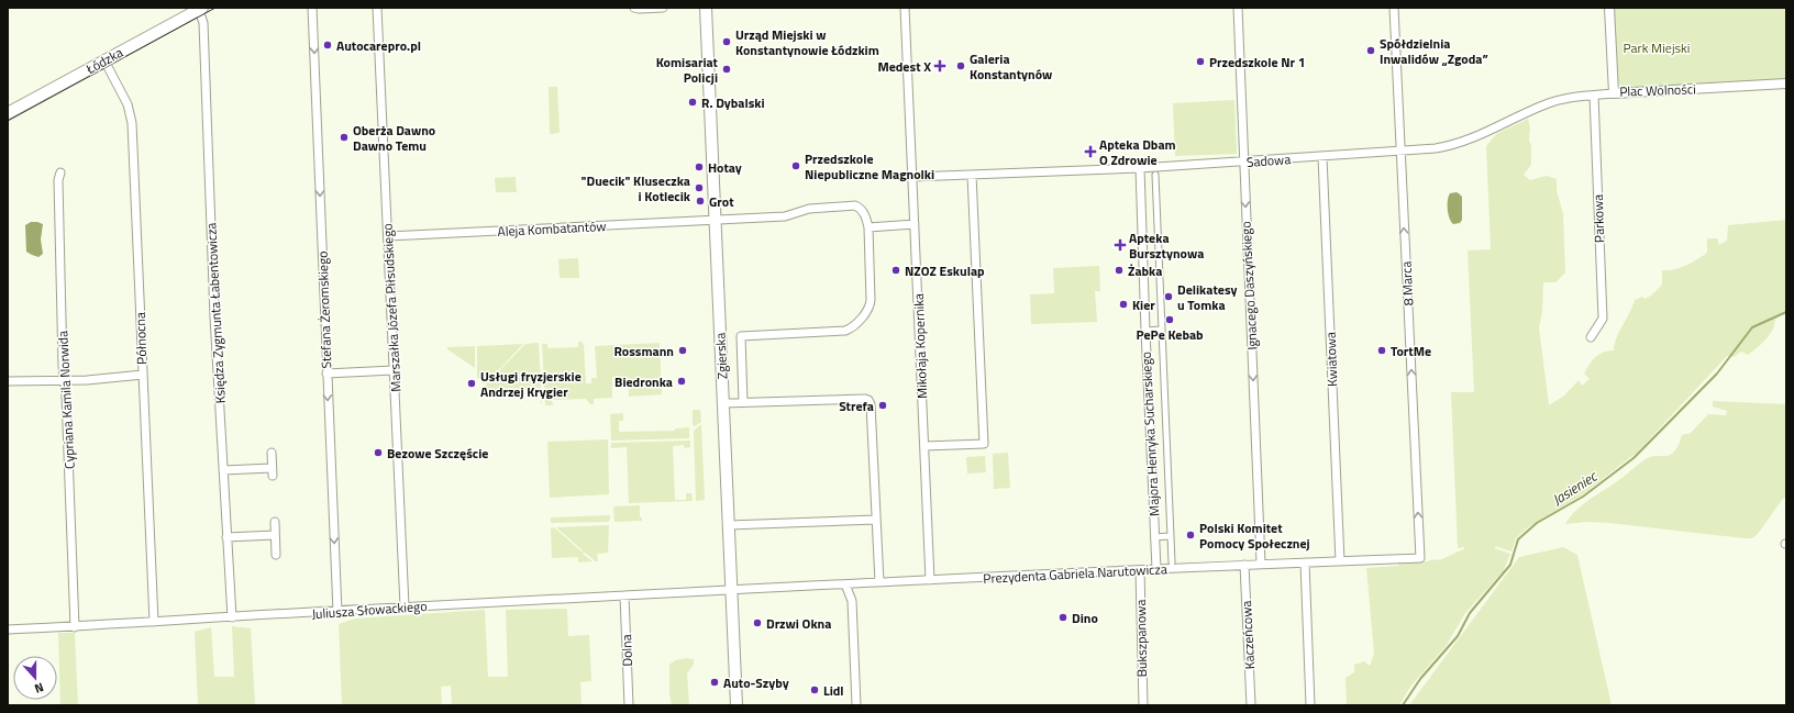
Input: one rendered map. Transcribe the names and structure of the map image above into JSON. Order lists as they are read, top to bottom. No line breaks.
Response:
{"streets":{"main road":["Łódzka","Zgierska"],"street":["Plac Wolności","Sadowa","Parkowa","Aleja Kombatantów","8 Marca","Ignacego Daszyńskiego","Marszałka Józefa Piłsudskiego","Stefana Żeromskiego","Księdza Zygmunta Łabentowicza","Północna","Mikołaja Kopernika","Kwiatowa","Cypriana Kamila Norwida","Majora Henryka Sucharskiego","Prezydenta Gabriela Narutowicza","Juliusza Słowackiego","Kaczeńcowa","Bukszpanowa","Dolna"]},"crossings":[["Łódzka","Księdza Zygmunta Łabentowicza"],["Łódzka","Północna"],["Plac Wolności","Sadowa"],["Sadowa","Parkowa"],["Sadowa","8 Marca"],["Sadowa","Ignacego Daszyńskiego"],["Sadowa","Mikołaja Kopernika"],["Sadowa","Kwiatowa"],["Sadowa","Majora Henryka Sucharskiego"],["Aleja Kombatantów","Marszałka Józefa Piłsudskiego"],["Aleja Kombatantów","Zgierska"],["8 Marca","Prezydenta Gabriela Narutowicza"],["Ignacego Daszyńskiego","Prezydenta Gabriela Narutowicza"],["Marszałka Józefa Piłsudskiego","Juliusza Słowackiego"],["Stefana Żeromskiego","Juliusza Słowackiego"],["Księdza Zygmunta Łabentowicza","Juliusza Słowackiego"],["Północna","Juliusza Słowackiego"],["Mikołaja Kopernika","Prezydenta Gabriela Narutowicza"],["Zgierska","Prezydenta Gabriela Narutowicza"],["Zgierska","Juliusza Słowackiego"],["Kwiatowa","Prezydenta Gabriela Narutowicza"],["Cypriana Kamila Norwida","Juliusza Słowackiego"],["Majora Henryka Sucharskiego","Prezydenta Gabriela Narutowicza"],["Prezydenta Gabriela Narutowicza","Juliusza Słowackiego"],["Prezydenta Gabriela Narutowicza","Kaczeńcowa"],["Prezydenta Gabriela Narutowicza","Bukszpanowa"],["Juliusza Słowackiego","Dolna"]],"one_way":["8 Marca","Ignacego Daszyńskiego","Stefana Żeromskiego"],"water":["Jasieniec"],"parks":["Park Miejski"],"places":{"other":["Urząd Miejski w Konstantynowie Łódzkim","Autocarepro.pl","Spółdzielnia Inwalidów „Zgoda”","Przedszkole Nr 1","Galeria Konstantynów","Komisariat Policji","R. Dybalski","Oberża Dawno Dawno Temu","Przedszkole Niepubliczne Magnolki","Hotay","\"Duecik\" Kluseczka i Kotlecik","Grot","NZOZ Eskulap","Żabka","Delikatesy u Tomka","Kier","PePe Kebab","Rossmann","TortMe","Biedronka","Usługi fryzjerskie Andrzej Krygier","Strefa","Bezowe Szczęście","Polski Komitet Pomocy Społecznej","Dino","Drzwi Okna","Auto-Szyby","Lidl"],"health":["Medest X","Apteka Dbam O Zdrowie","Apteka Bursztynowa"]},"north":"bottom"}
